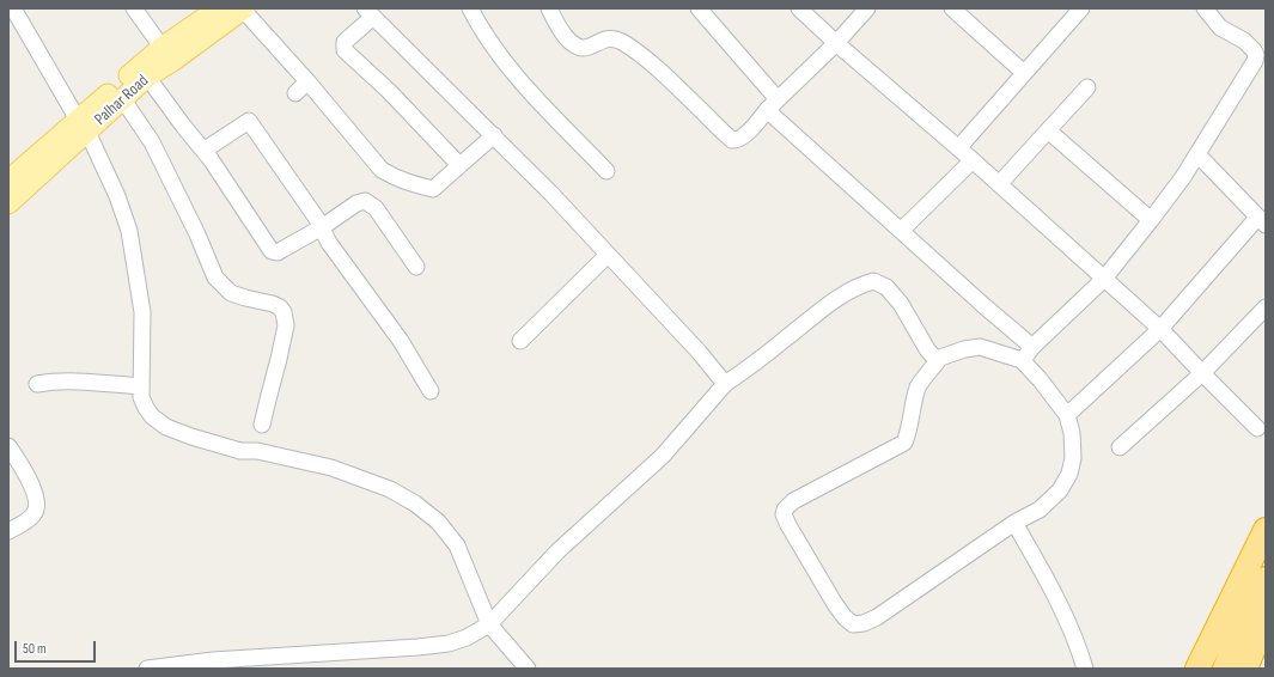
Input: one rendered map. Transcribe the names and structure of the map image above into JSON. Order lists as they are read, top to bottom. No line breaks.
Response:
{"streets":{"main road":["Palhar Road"]},"scale_bar":"50 m"}
